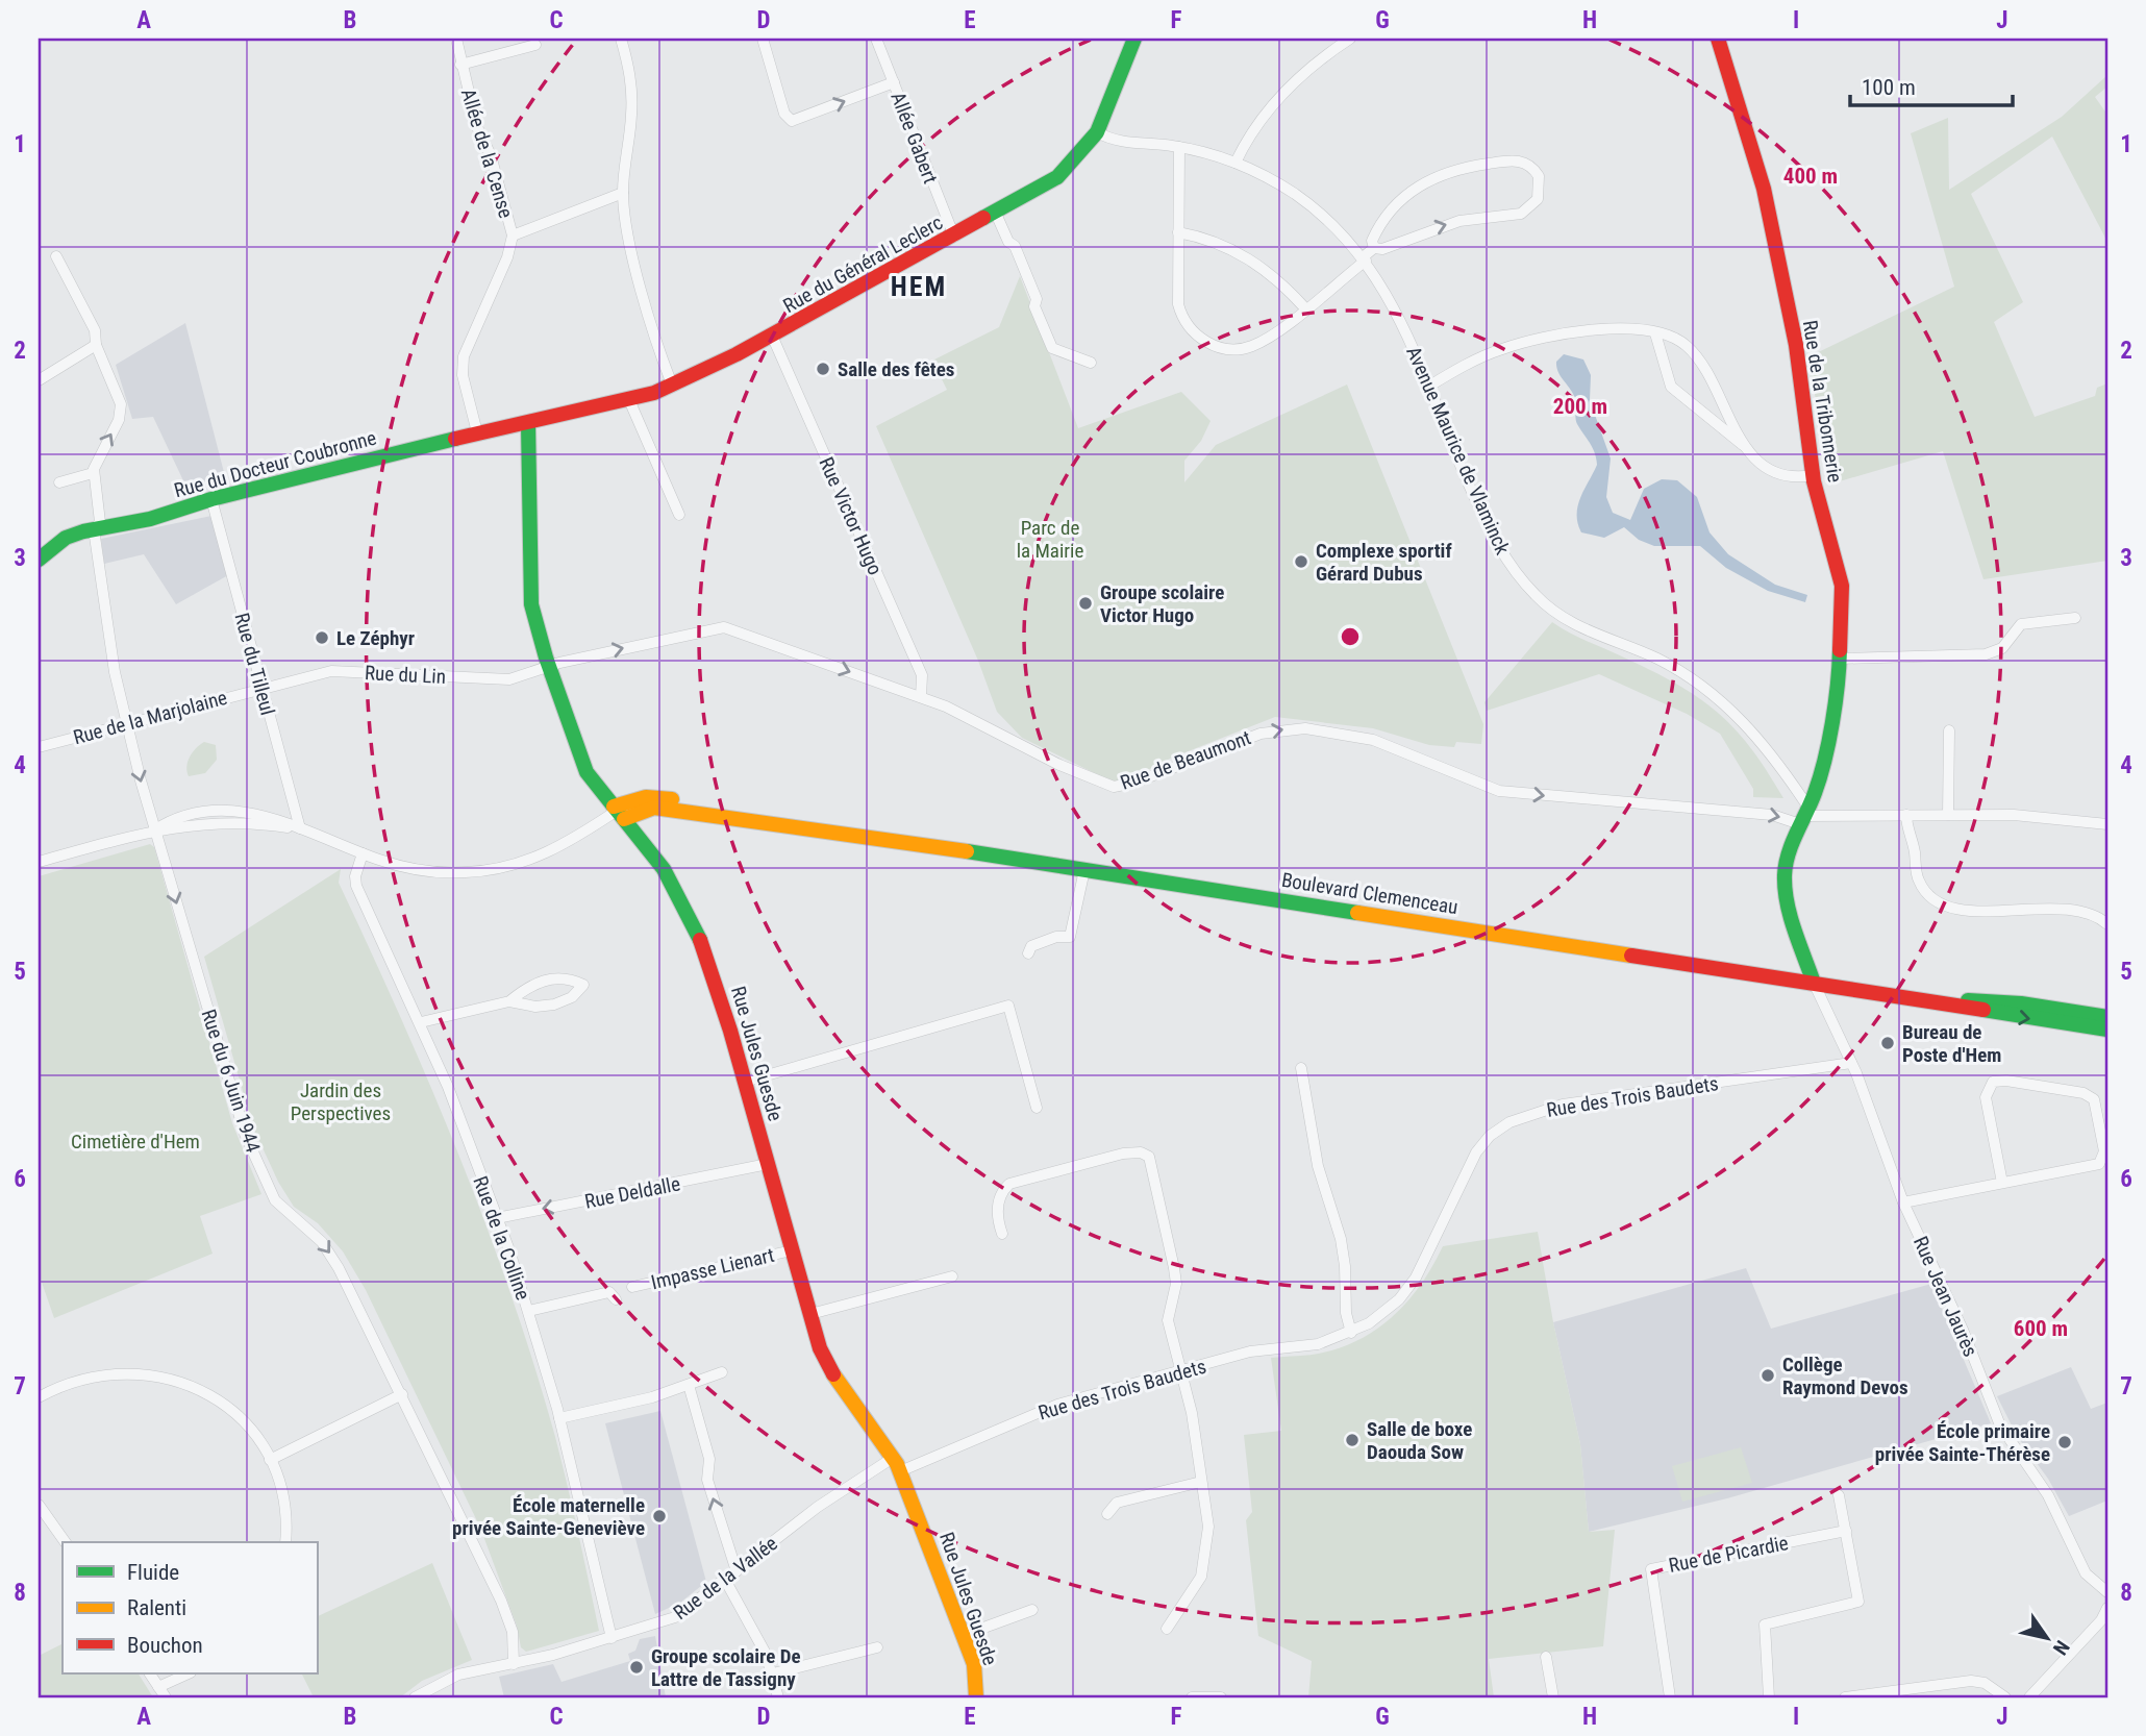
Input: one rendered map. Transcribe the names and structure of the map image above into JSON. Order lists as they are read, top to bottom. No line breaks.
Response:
{"streets":{"street":["Allée Gabert","Allée de la Cense","Rue du Général Leclerc","Rue de la Tribonnerie","Avenue Maurice de Vlaminck","Rue du Docteur Coubronne","Rue Victor Hugo","Rue du Tilleul","Rue du Lin","Rue de la Marjolaine","Rue de Beaumont","Boulevard Clemenceau","Rue Jules Guesde","Rue du 6 Juin 1944","Rue des Trois Baudets","Rue Deldalle","Rue de la Colline","Impasse Lienart","Rue Jean Jaurès","Rue de Picardie","Rue de la Vallée"]},"crossings":[["Allée Gabert","Rue du Général Leclerc"],["Allée de la Cense","Rue du Docteur Coubronne"],["Rue du Général Leclerc","Avenue Maurice de Vlaminck"],["Rue du Général Leclerc","Rue du Docteur Coubronne"],["Rue du Général Leclerc","Rue Victor Hugo"],["Rue du Général Leclerc","Rue Jules Guesde"],["Rue de la Tribonnerie","Avenue Maurice de Vlaminck"],["Rue de la Tribonnerie","Rue de Beaumont"],["Rue de la Tribonnerie","Boulevard Clemenceau"],["Rue de la Tribonnerie","Rue Jean Jaurès"],["Avenue Maurice de Vlaminck","Rue de Beaumont"],["Rue du Docteur Coubronne","Rue du Tilleul"],["Rue du Docteur Coubronne","Rue Jules Guesde"],["Rue du Docteur Coubronne","Rue du 6 Juin 1944"],["Rue Victor Hugo","Rue de Beaumont"],["Rue du Tilleul","Rue du Lin"],["Rue du Tilleul","Rue de la Marjolaine"],["Rue du Lin","Rue de la Marjolaine"],["Rue du Lin","Rue de Beaumont"],["Rue du Lin","Rue Jules Guesde"],["Rue de la Marjolaine","Rue du 6 Juin 1944"],["Rue de Beaumont","Rue Jules Guesde"],["Boulevard Clemenceau","Rue Jules Guesde"],["Boulevard Clemenceau","Rue Jean Jaurès"],["Rue Jules Guesde","Rue des Trois Baudets"],["Rue Jules Guesde","Rue Deldalle"],["Rue Jules Guesde","Impasse Lienart"],["Rue Jules Guesde","Rue de la Vallée"],["Rue du 6 Juin 1944","Rue de la Vallée"],["Rue des Trois Baudets","Rue Jean Jaurès"],["Rue des Trois Baudets","Rue de la Vallée"],["Rue Deldalle","Rue de la Colline"],["Rue de la Colline","Rue de la Vallée"]],"one_way":["Rue de Beaumont","Rue du 6 Juin 1944","Rue Deldalle"],"districts":["HEM"],"parks":["Parc de la Mairie","Jardin des Perspectives","Cimetière d'Hem"],"places":["Salle des fêtes","Complexe sportif Gérard Dubus","Groupe scolaire Victor Hugo","Le Zéphyr","Bureau de Poste d'Hem","Collège Raymond Devos","Salle de boxe Daouda Sow","École primaire privée Sainte-Thérèse","École maternelle privée Sainte-Geneviève","Groupe scolaire De Lattre de Tassigny"],"legend":["Fluide","Ralenti","Bouchon"],"scale_bar":"100 m","north":"bottom right","grid":{"columns":["A","B","C","D","E","F","G","H","I","J"],"rows":["1","2","3","4","5","6","7","8"]},"rings":["400 m","200 m","600 m"]}
